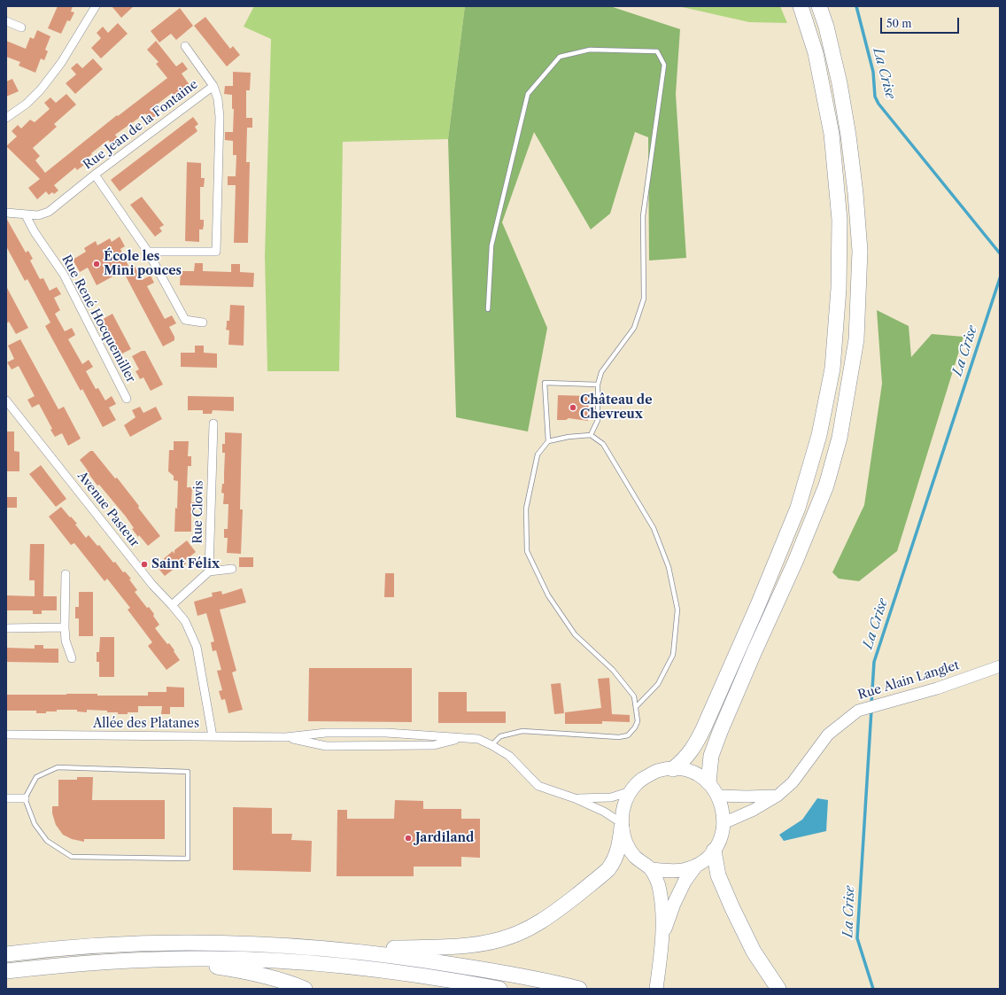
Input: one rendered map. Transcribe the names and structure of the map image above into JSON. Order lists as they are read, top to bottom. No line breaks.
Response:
{"streets":{"street":["Rue Jean de la Fontaine","Rue René Hocquemiller","Avenue Pasteur","Rue Clovis","Rue Alain Langlet","Allée des Platanes"]},"crossings":[["Rue Jean de la Fontaine","Rue René Hocquemiller"],["Avenue Pasteur","Allée des Platanes"],["Rue Alain Langlet","Allée des Platanes"]],"water":["La Crise"],"places":["École les Mini pouces","Château de Chevreux","Saint Félix","Jardiland"],"scale_bar":"50 m"}
